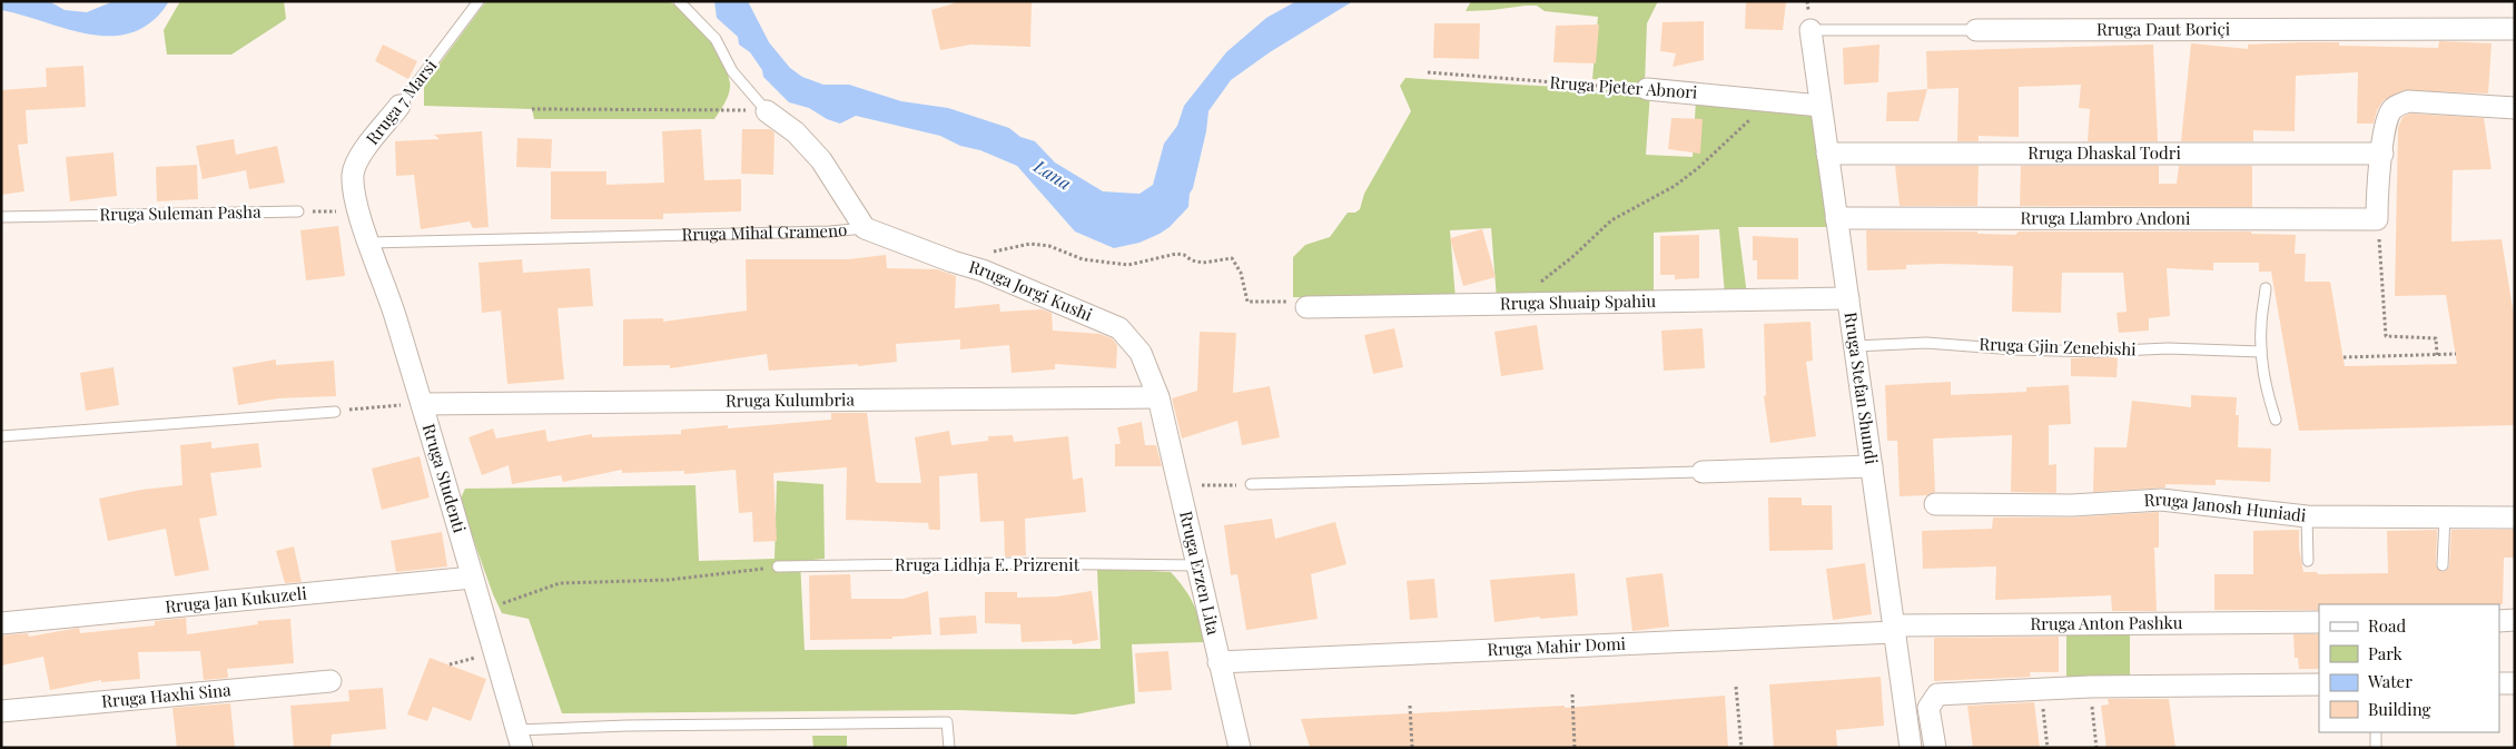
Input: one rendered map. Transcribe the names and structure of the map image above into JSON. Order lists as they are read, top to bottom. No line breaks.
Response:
{"streets":{"street":["Rruga Daut Boriçi","Rruga Pjeter Abnori","Rruga 7 Marsi","Rruga Dhaskal Todri","Rruga Llambro Andoni","Rruga Mihal Grameno","Rruga Jorgi Kushi","Rruga Shuaip Spahiu","Rruga Stefan Shundi","Rruga Kulumbria","Rruga Studenti","Rruga Janosh Huniadi","Rruga Erzen Lita","Rruga Jan Kukuzeli","Rruga Anton Pashku","Rruga Mahir Domi","Rruga Haxhi Sina"],"lane":["Rruga Suleman Pasha","Rruga Gjin Zenebishi","Rruga Lidhja E. Prizrenit"]},"crossings":[["Rruga Daut Boriçi","Rruga Stefan Shundi"],["Rruga Pjeter Abnori","Rruga Stefan Shundi"],["Rruga 7 Marsi","Rruga Studenti"],["Rruga Dhaskal Todri","Rruga Stefan Shundi"],["Rruga Llambro Andoni","Rruga Stefan Shundi"],["Rruga Mihal Grameno","Rruga Jorgi Kushi"],["Rruga Mihal Grameno","Rruga Studenti"],["Rruga Jorgi Kushi","Rruga Kulumbria"],["Rruga Jorgi Kushi","Rruga Erzen Lita"],["Rruga Shuaip Spahiu","Rruga Stefan Shundi"],["Rruga Gjin Zenebishi","Rruga Stefan Shundi"],["Rruga Stefan Shundi","Rruga Anton Pashku"],["Rruga Stefan Shundi","Rruga Mahir Domi"],["Rruga Kulumbria","Rruga Studenti"],["Rruga Kulumbria","Rruga Erzen Lita"],["Rruga Studenti","Rruga Jan Kukuzeli"],["Rruga Lidhja E. Prizrenit","Rruga Erzen Lita"],["Rruga Erzen Lita","Rruga Mahir Domi"],["Rruga Anton Pashku","Rruga Mahir Domi"]],"water":["Lana"],"legend":["Road","Park","Water","Building"]}
